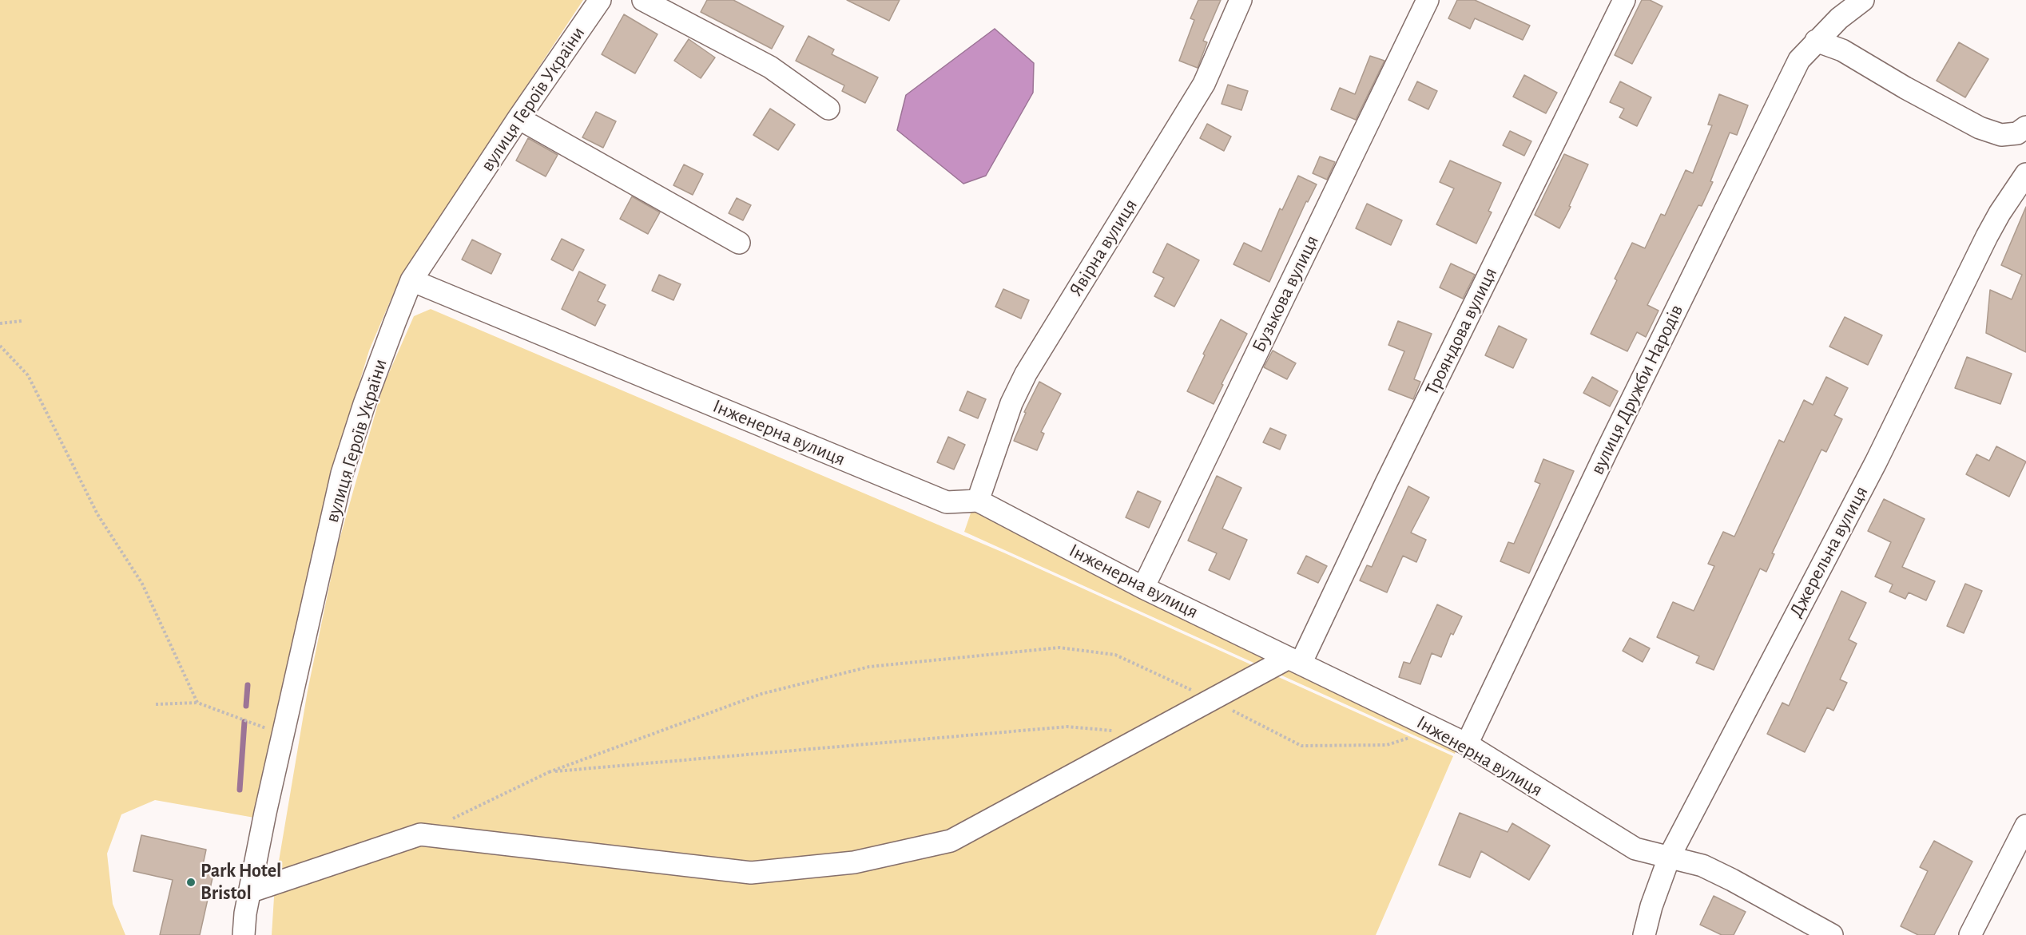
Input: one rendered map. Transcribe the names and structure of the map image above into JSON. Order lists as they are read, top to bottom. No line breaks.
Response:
{"streets":{"street":["вулиця Героїв України","Явірна вулиця","Бузькова вулиця","Трояндова вулиця","вулиця Дружби Народів","Інженерна вулиця","Джерельна вулиця"]},"crossings":[["вулиця Героїв України","Інженерна вулиця"],["Явірна вулиця","Інженерна вулиця"],["Бузькова вулиця","Інженерна вулиця"],["Трояндова вулиця","Інженерна вулиця"],["вулиця Дружби Народів","Інженерна вулиця"],["Інженерна вулиця","Джерельна вулиця"]],"places":["Park Hotel Bristol"]}
